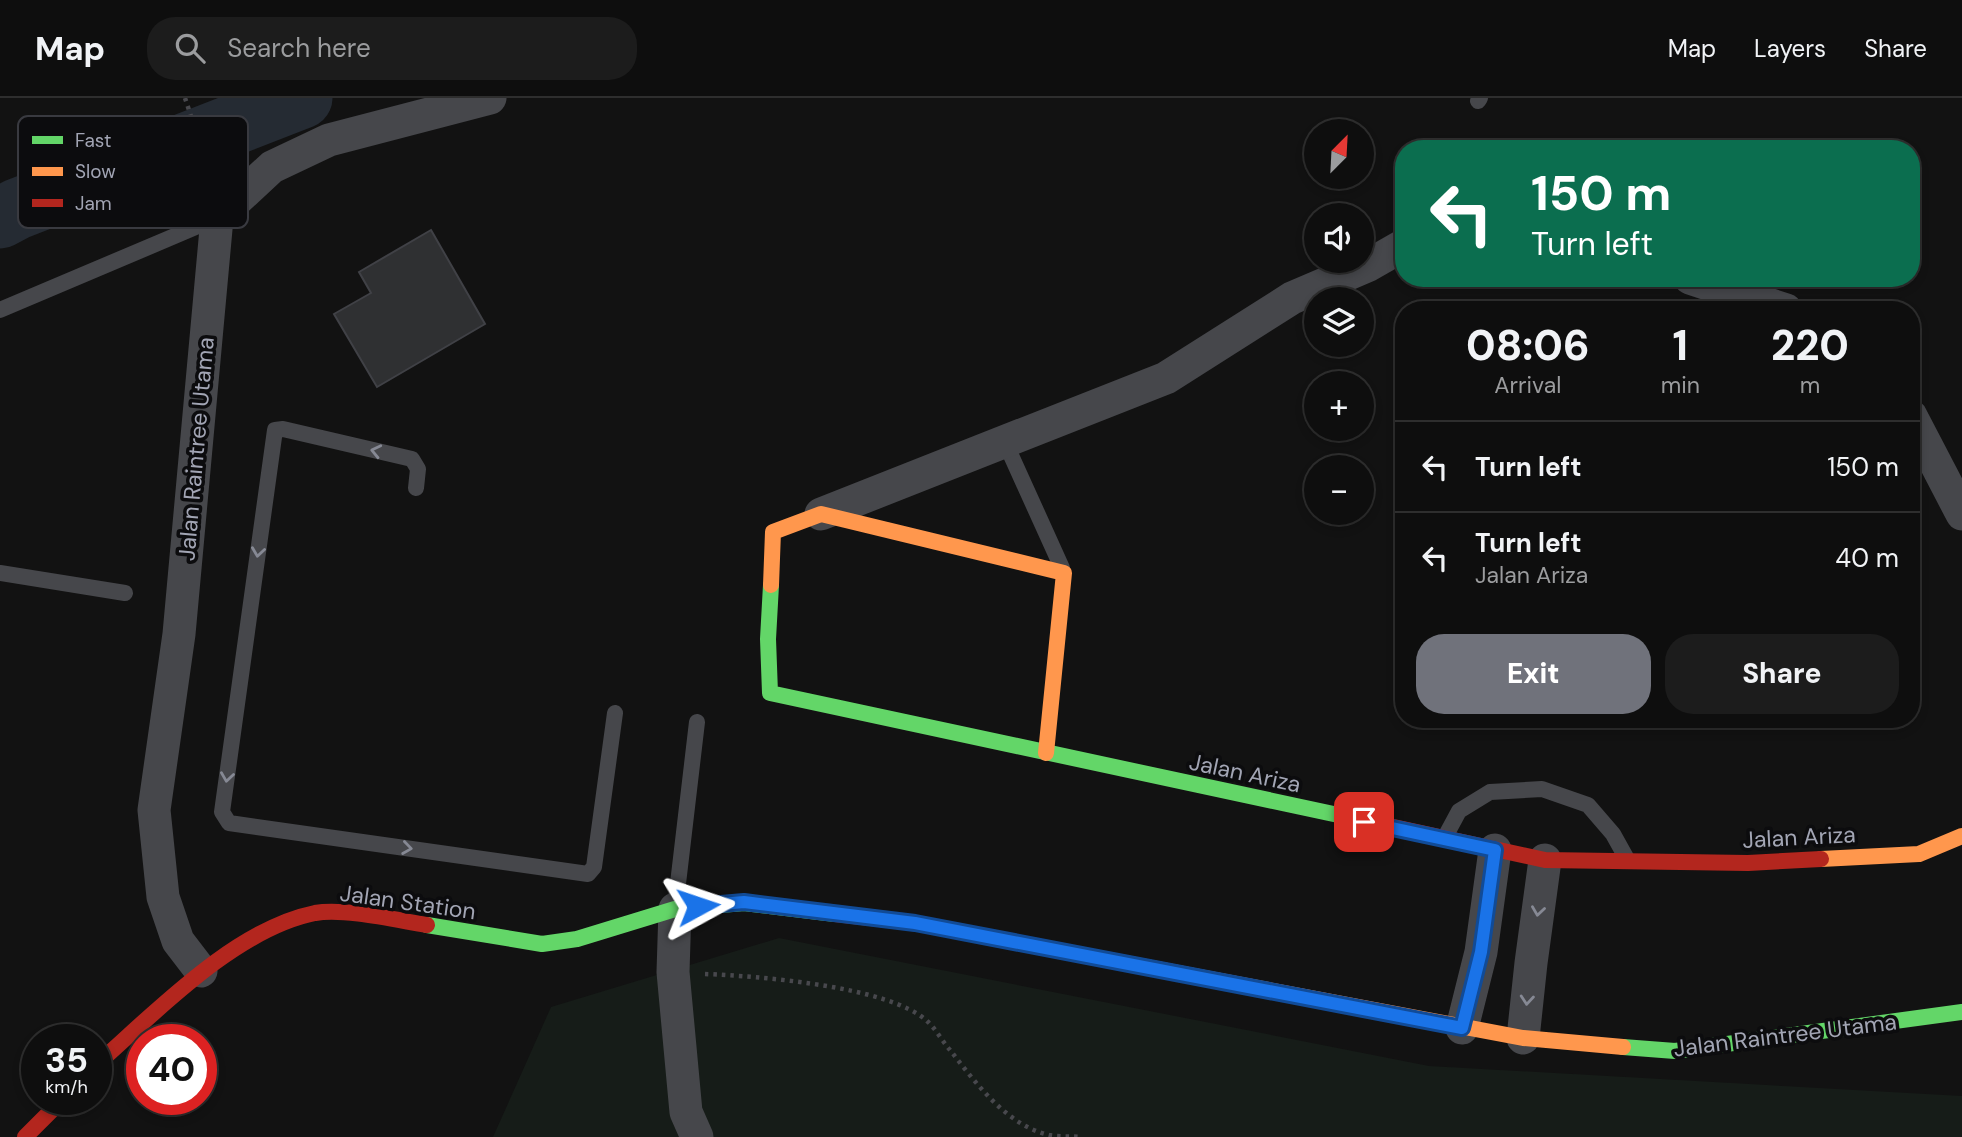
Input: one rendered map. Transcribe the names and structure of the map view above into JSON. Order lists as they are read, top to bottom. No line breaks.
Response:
{"streets":{"street":["Jalan Raintree Utama","Jalan Ariza","Jalan Station"]},"crossings":[["Jalan Raintree Utama","Jalan Station"]],"legend":["Fast","Slow","Jam"],"north":"top right","page":{"header":"Map","search":"Search here","nav":["Map","Layers","Share"],"map_buttons":["+","−"],"turn":["150 m","Turn left"],"eta":["08:06","Arrival","1","min","220","m"],"list":[{"name":"Turn left","value":"150 m"},{"name":"Turn left","note":"Jalan Ariza","value":"40 m"}],"buttons":["Exit","Share"],"speed":"35 km/h","limit":"40"}}
